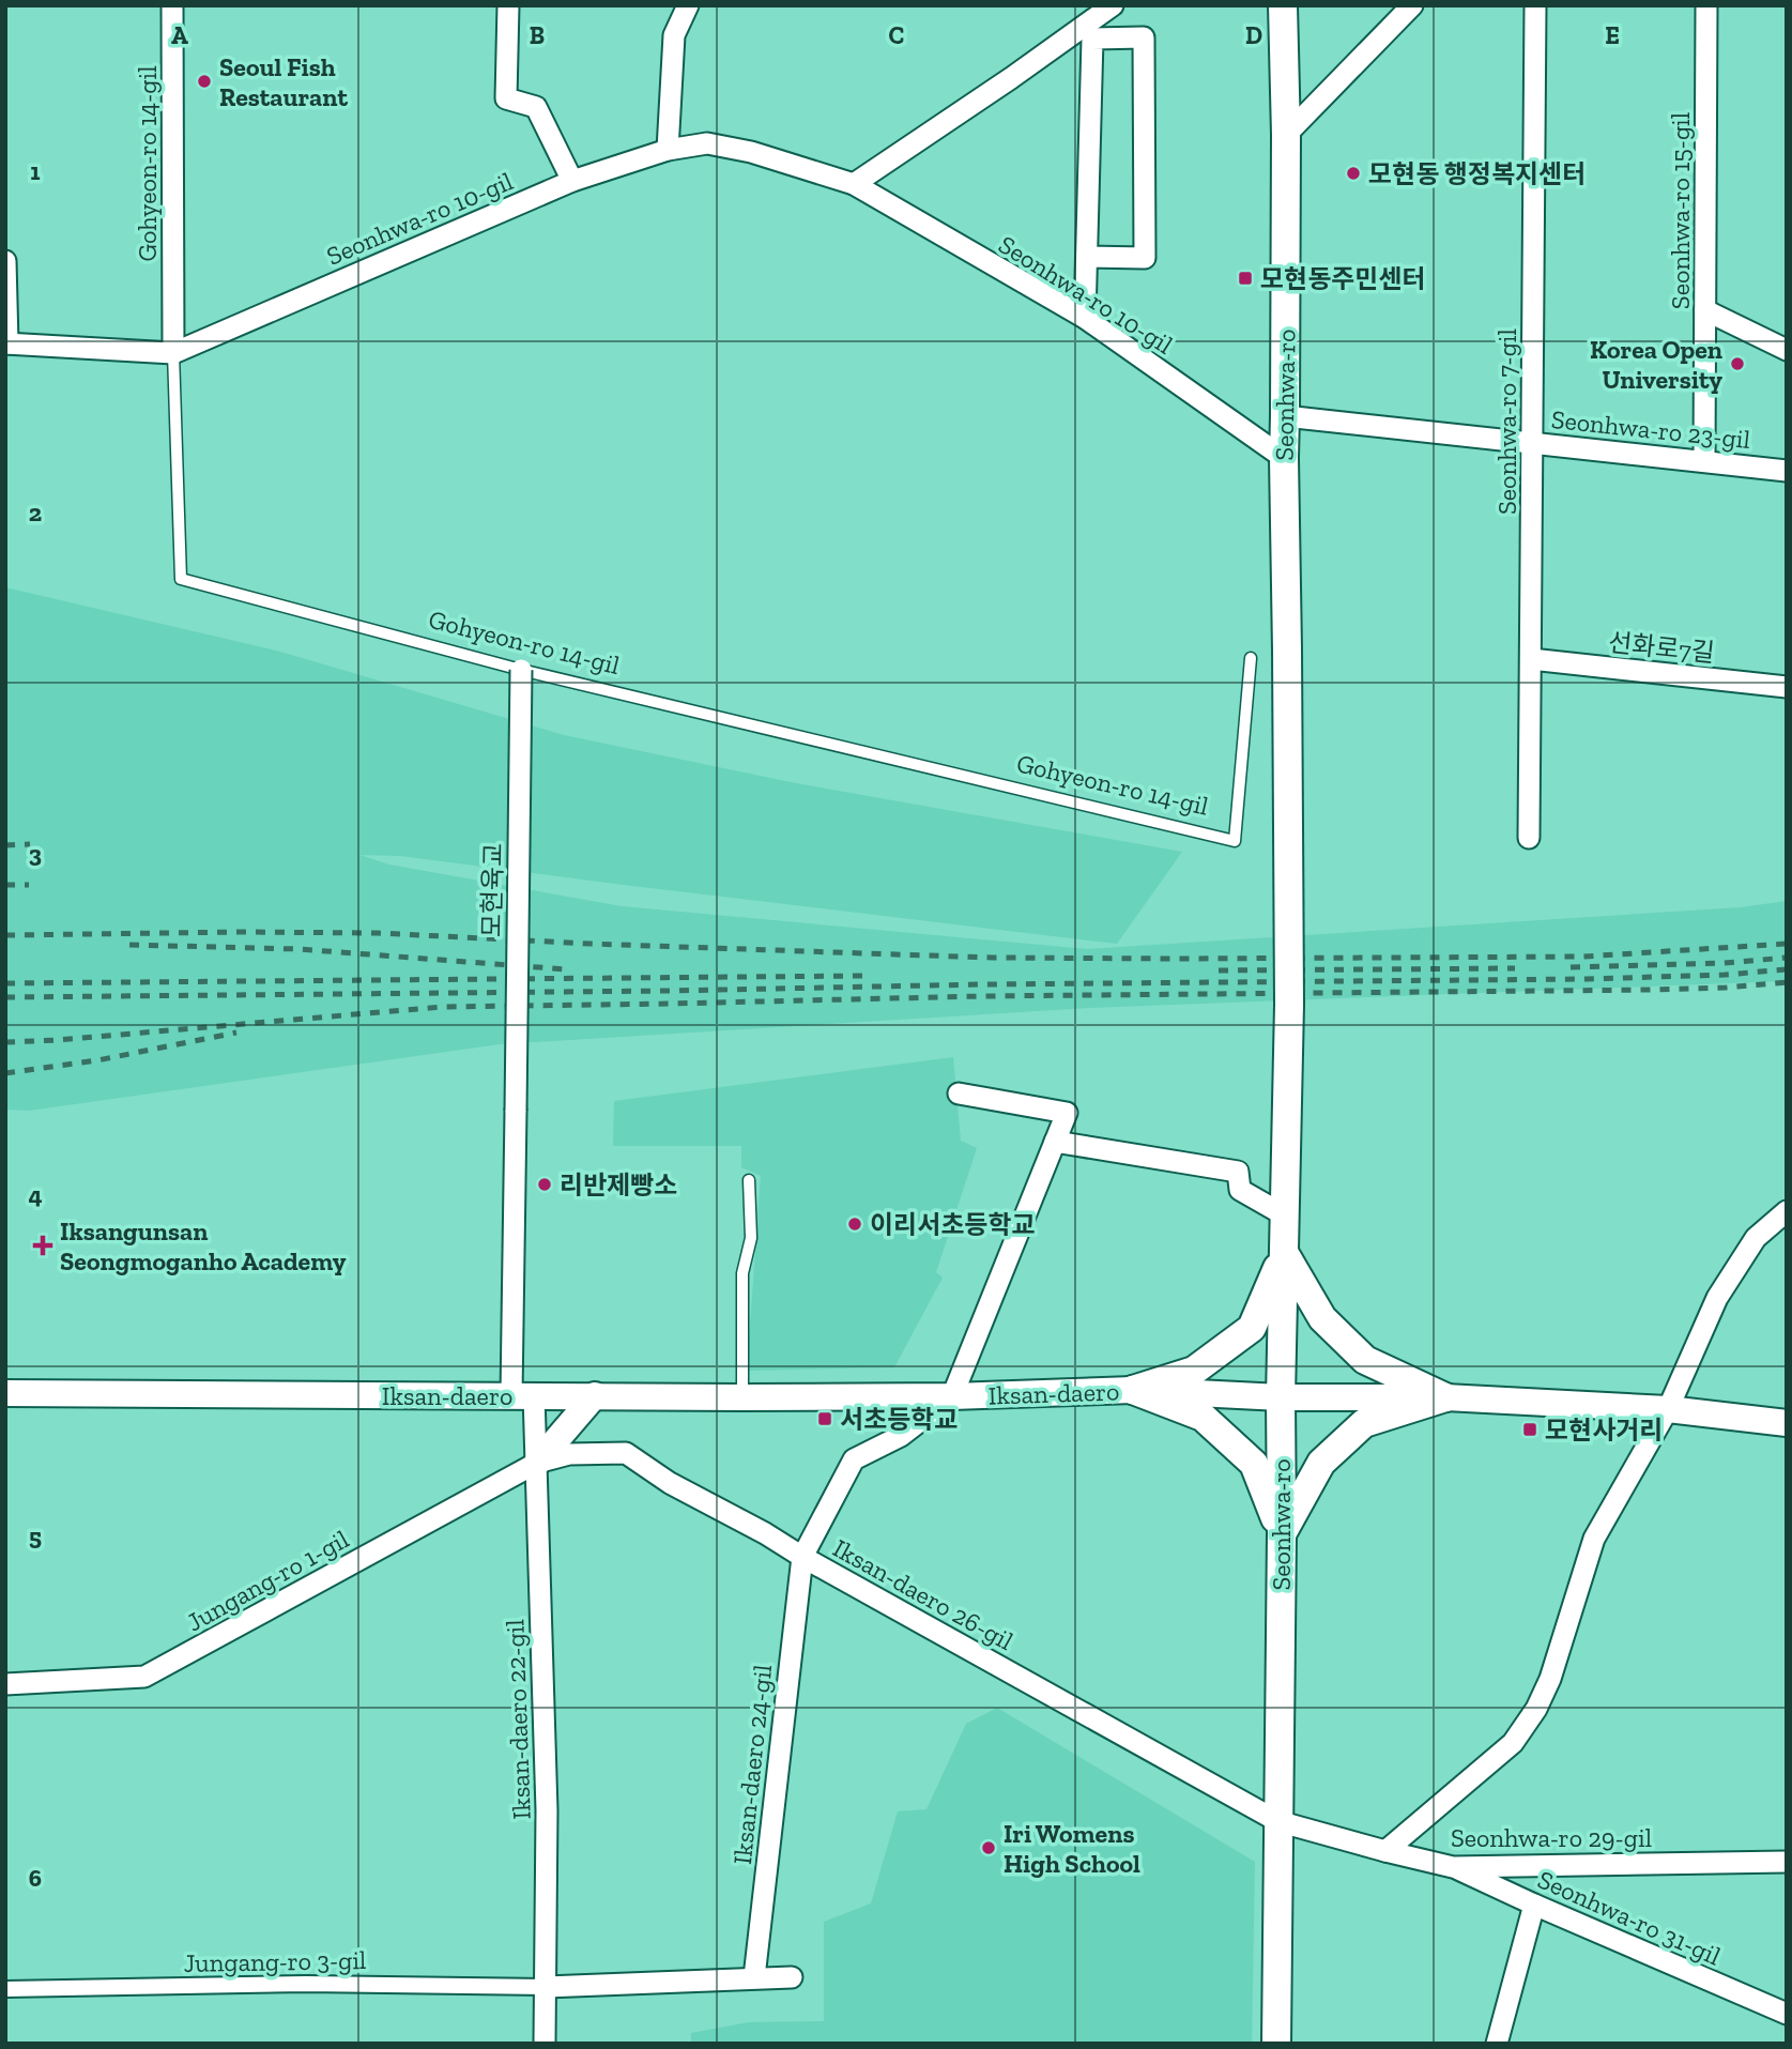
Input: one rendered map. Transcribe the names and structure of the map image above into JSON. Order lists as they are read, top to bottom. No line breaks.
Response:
{"streets":{"main road":["Seonhwa-ro"],"street":["Gohyeon-ro 14-gil","Seonhwa-ro 15-gil","Seonhwa-ro 10-gil","Seonhwa-ro 7-gil","Seonhwa-ro 23-gil","선화로7길","모현육교","Iksan-daero","Jungang-ro 1-gil","Iksan-daero 26-gil","Iksan-daero 22-gil","Iksan-daero 24-gil","Seonhwa-ro 29-gil","Seonhwa-ro 31-gil","Jungang-ro 3-gil"]},"crossings":[["Gohyeon-ro 14-gil","Seonhwa-ro 10-gil"],["Gohyeon-ro 14-gil","모현육교"],["Seonhwa-ro 15-gil","Seonhwa-ro 23-gil"],["Seonhwa-ro 10-gil","Seonhwa-ro"],["Seonhwa-ro","Seonhwa-ro 23-gil"],["Seonhwa-ro","Iksan-daero"],["Seonhwa-ro","Iksan-daero 26-gil"],["Seonhwa-ro","Seonhwa-ro 29-gil"],["Seonhwa-ro 7-gil","Seonhwa-ro 23-gil"],["Seonhwa-ro 7-gil","선화로7길"],["모현육교","Iksan-daero"],["모현육교","Iksan-daero 22-gil"],["Iksan-daero","Iksan-daero 22-gil"],["Jungang-ro 1-gil","Iksan-daero 26-gil"],["Jungang-ro 1-gil","Iksan-daero 22-gil"],["Iksan-daero 26-gil","Iksan-daero 22-gil"],["Iksan-daero 26-gil","Iksan-daero 24-gil"],["Iksan-daero 26-gil","Seonhwa-ro 29-gil"],["Iksan-daero 22-gil","Jungang-ro 3-gil"],["Seonhwa-ro 29-gil","Seonhwa-ro 31-gil"]],"places":{"other":["Seoul Fish Restaurant","모현동 행정복지센터","Korea Open University","리반제빵소","이리서초등학교","Iri Womens High School"],"transit":["모현동주민센터","서초등학교","모현사거리"],"health":["Iksangunsan Seongmoganho Academy"]},"grid":{"columns":["A","B","C","D","E"],"rows":["1","2","3","4","5","6"]}}
